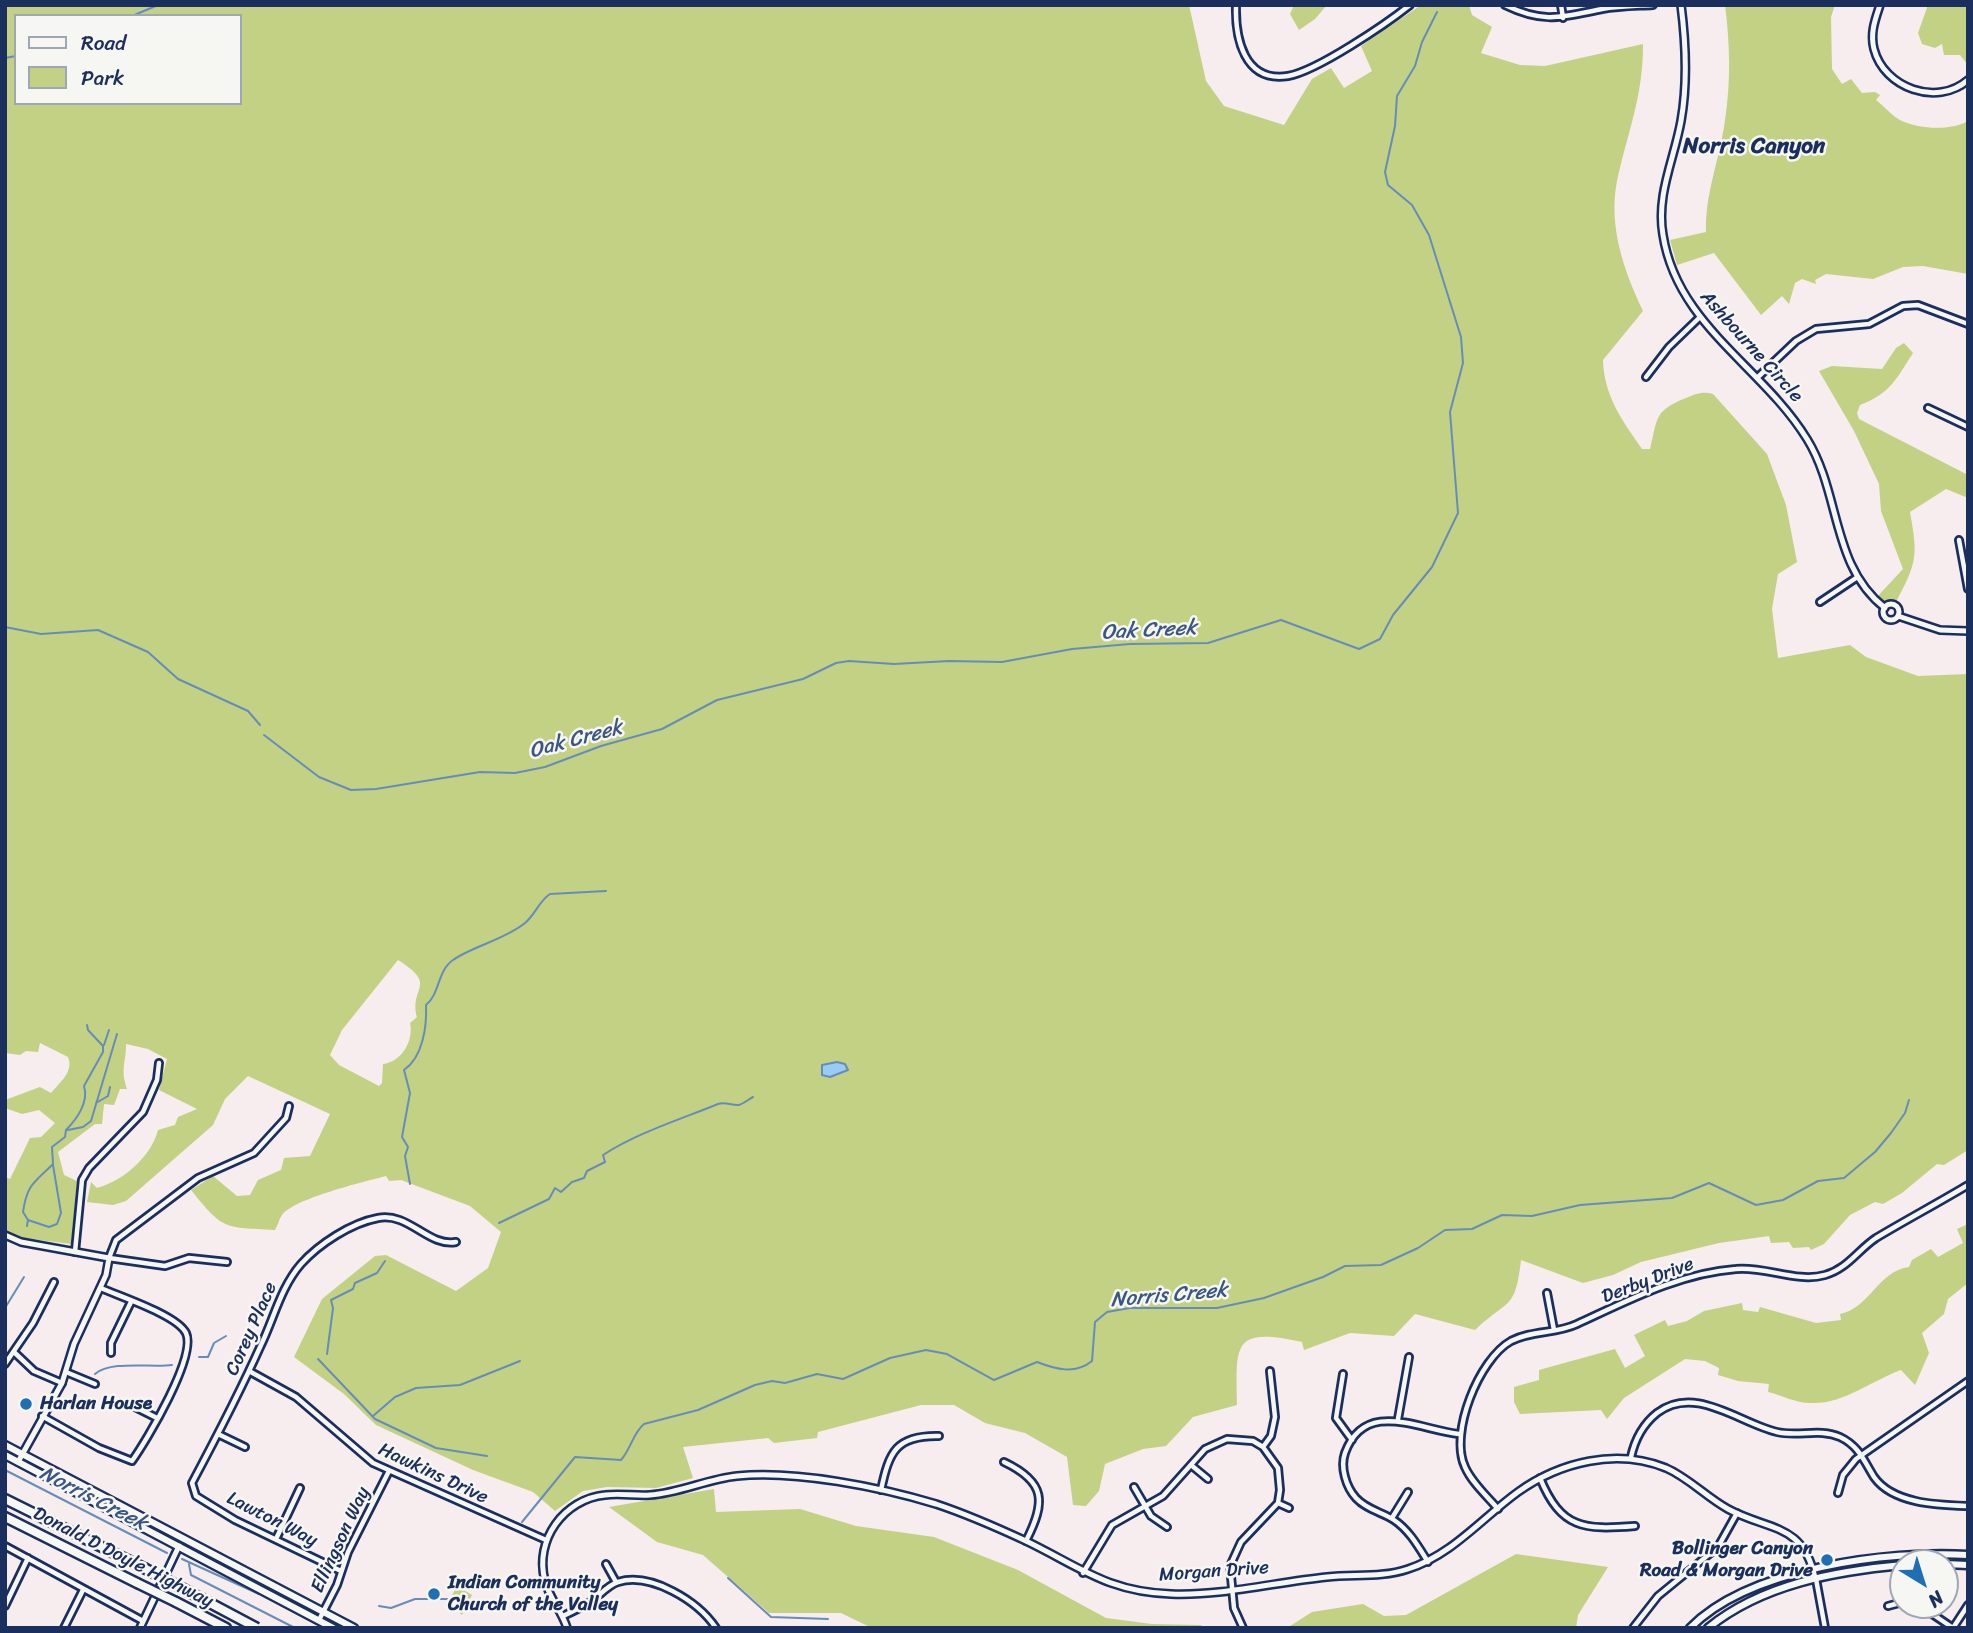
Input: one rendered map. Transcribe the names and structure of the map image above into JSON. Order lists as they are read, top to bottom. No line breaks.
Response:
{"streets":{"highway":["Donald D Doyle Highway"],"street":["Ashbourne Circle","Derby Drive","Corey Place","Hawkins Drive","Lawton Way","Ellingson Way","Morgan Drive"]},"crossings":[["Corey Place","Hawkins Drive"],["Corey Place","Lawton Way"],["Hawkins Drive","Ellingson Way"],["Hawkins Drive","Morgan Drive"],["Lawton Way","Ellingson Way"]],"districts":["Norris Canyon"],"water":["Oak Creek","Norris Creek"],"places":["Harlan House","Bollinger Canyon Road & Morgan Drive","Indian Community Church of the Valley"],"legend":["Road","Park"],"north":"bottom right"}
